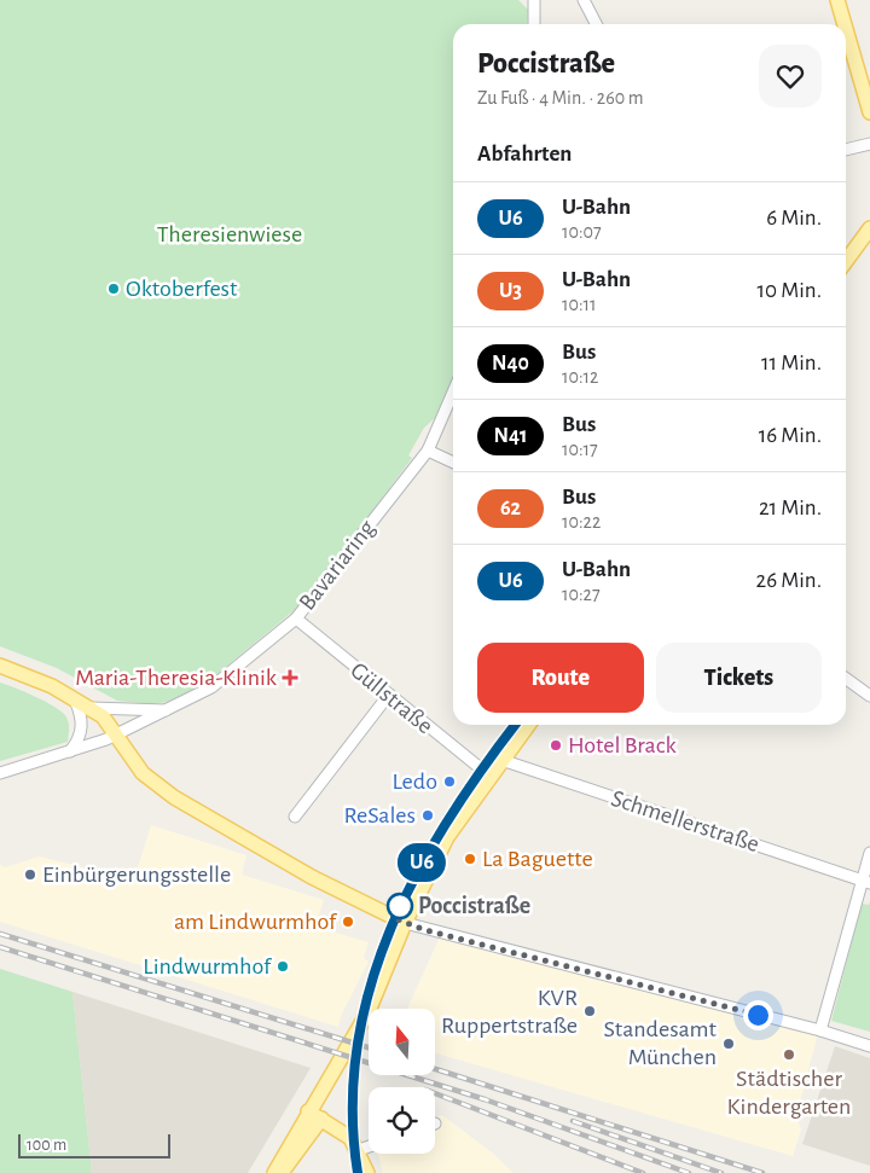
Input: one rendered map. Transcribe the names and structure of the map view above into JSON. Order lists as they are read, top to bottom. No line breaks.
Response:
{"streets":{"street":["Bavariaring","Güllstraße","Schmellerstraße"]},"crossings":[["Bavariaring","Güllstraße"]],"parks":["Theresienwiese"],"places":{"other":["Oktoberfest","Hotel Brack","Ledo","ReSales","La Baguette","Einbürgerungsstelle","Poccistraße","am Lindwurmhof","Lindwurmhof","KVR Ruppertstraße","Standesamt München","Städtischer Kindergarten"],"health":["Maria-Theresia-Klinik"]},"lines":["metro line U6"],"scale_bar":"100 m","north":"top","page":{"on_map":"U6","heading":[["Poccistraße","Zu Fuß · 4 Min. · 260 m"],"Abfahrten"],"list":[{"mark":"U6","name":"U-Bahn","note":"10:07","value":"6 Min."},{"mark":"U3","name":"U-Bahn","note":"10:11","value":"10 Min."},{"mark":"N40","name":"Bus","note":"10:12","value":"11 Min."},{"mark":"N41","name":"Bus","note":"10:17","value":"16 Min."},{"mark":"62","name":"Bus","note":"10:22","value":"21 Min."},{"mark":"U6","name":"U-Bahn","note":"10:27","value":"26 Min."}],"buttons":["Route","Tickets"],"scale":"100 m"}}
